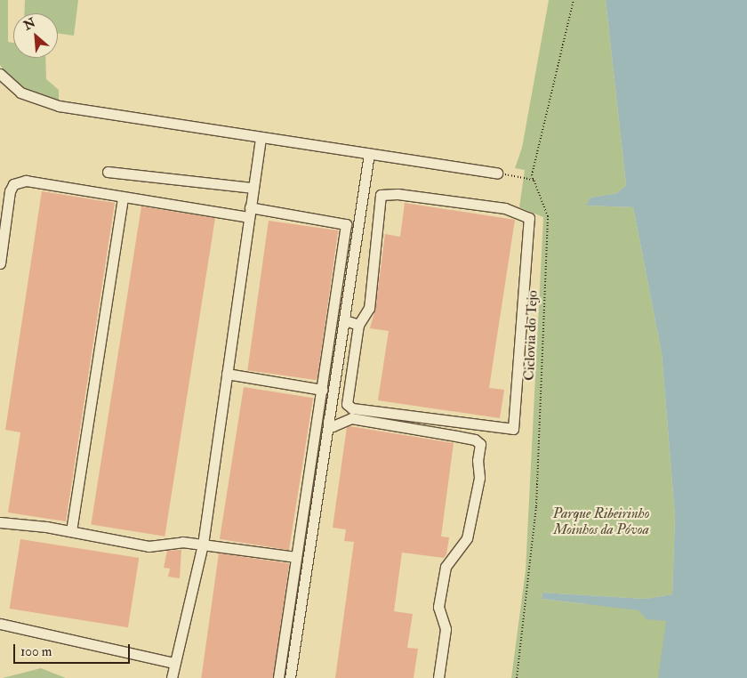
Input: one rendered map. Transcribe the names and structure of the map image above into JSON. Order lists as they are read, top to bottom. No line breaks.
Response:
{"streets":{"path":["Ciclovia do Tejo"]},"parks":["Parque Ribeirinho Moinhos da Póvoa"],"scale_bar":"100 m","north":"top left"}
